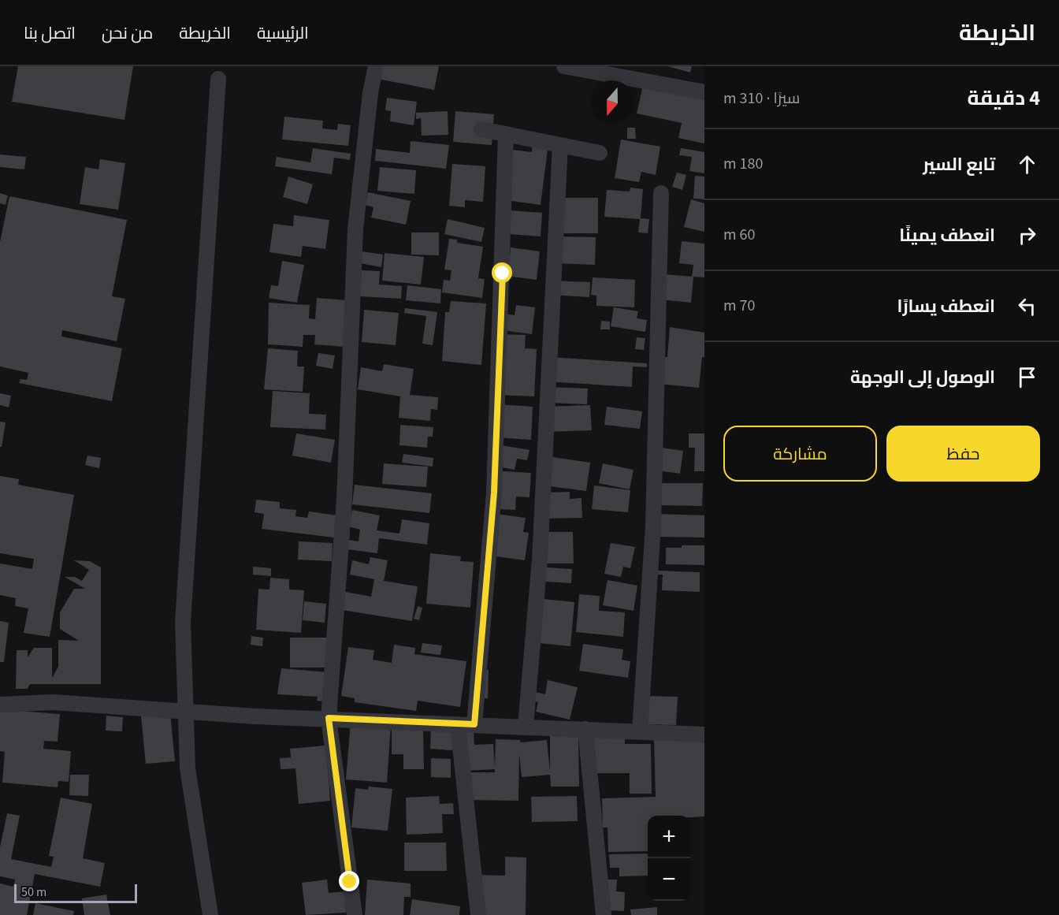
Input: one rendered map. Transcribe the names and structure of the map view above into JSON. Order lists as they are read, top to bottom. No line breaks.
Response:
{"scale_bar":"50 m","north":"bottom","page":{"header":"الخريطة","nav":["الرئيسية","الخريطة","من نحن","اتصل بنا"],"heading":["4 دقيقة","سيرًا · 310 m"],"list":[["تابع السير","180 m"],["انعطف يمينًا","60 m"],["انعطف يسارًا","70 m"],"الوصول إلى الوجهة"],"buttons":["حفظ","مشاركة"],"map_buttons":["+","−"],"scale":"50 m"}}
